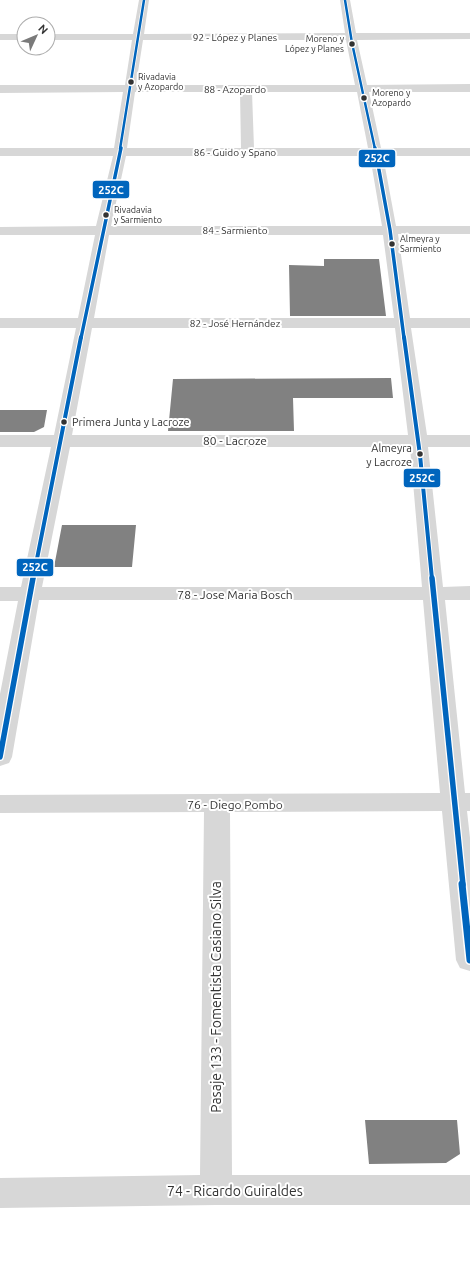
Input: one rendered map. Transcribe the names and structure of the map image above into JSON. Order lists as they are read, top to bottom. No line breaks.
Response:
{"streets":{"street":["92 - López y Planes","88 - Azopardo","86 - Guido y Spano","84 - Sarmiento","82 - José Hernández","80 - Lacroze","78 - Jose Maria Bosch","76 - Diego Pombo","Pasaje 133 - Fomentista Casiano Silva","74 - Ricardo Guiraldes"]},"crossings":[["76 - Diego Pombo","Pasaje 133 - Fomentista Casiano Silva"],["Pasaje 133 - Fomentista Casiano Silva","74 - Ricardo Guiraldes"]],"places":["Moreno y López y Planes","Rivadavia y Azopardo","Moreno y Azopardo","Rivadavia y Sarmiento","Almeyra y Sarmiento","Primera Junta y Lacroze","Almeyra y Lacroze"],"lines":["transit line 252C"],"north":"top right"}
